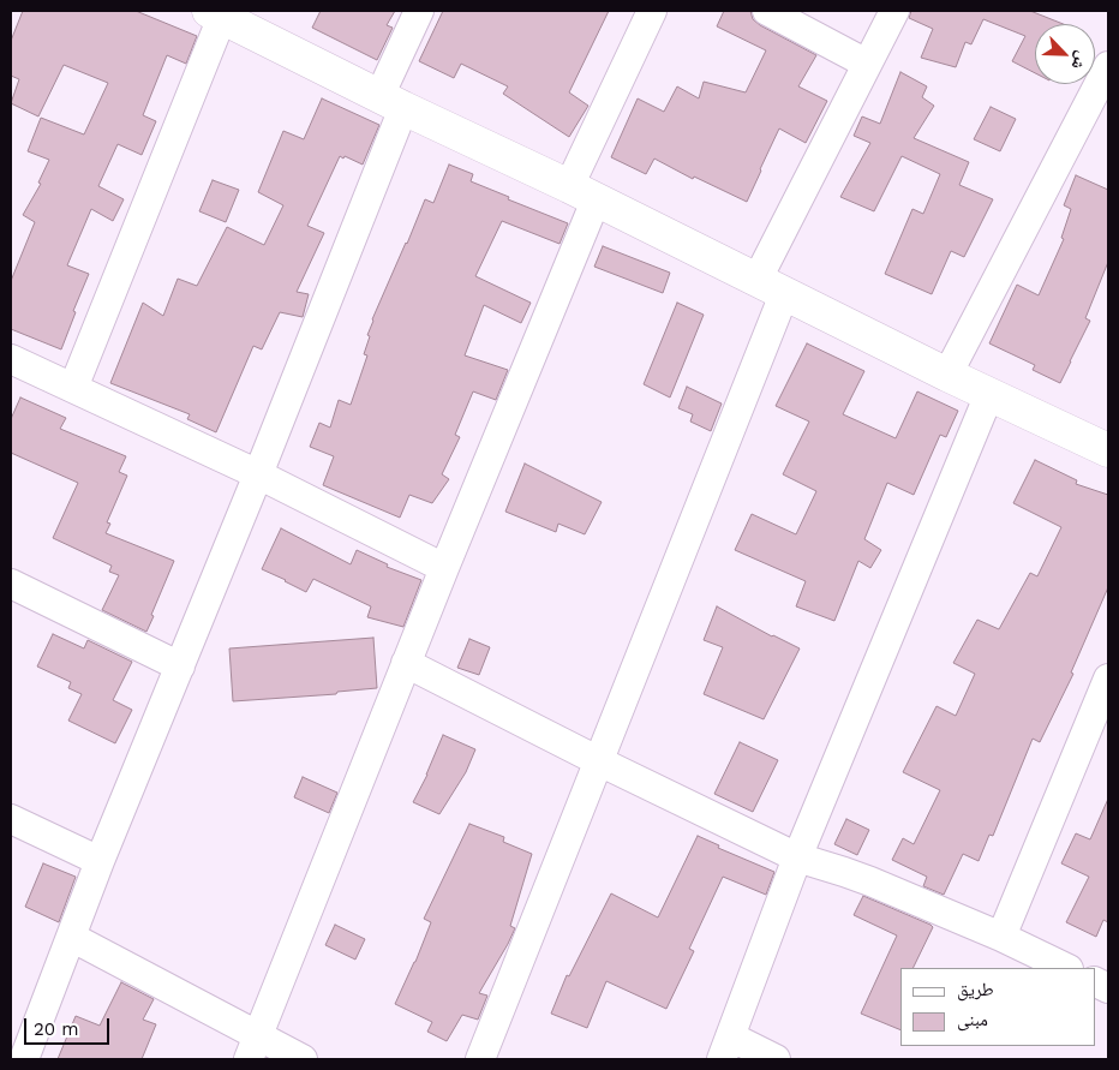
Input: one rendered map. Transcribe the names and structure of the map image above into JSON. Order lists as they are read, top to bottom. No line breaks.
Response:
{"legend":["طريق","مبنى"],"scale_bar":"20 m","north":"bottom right"}
